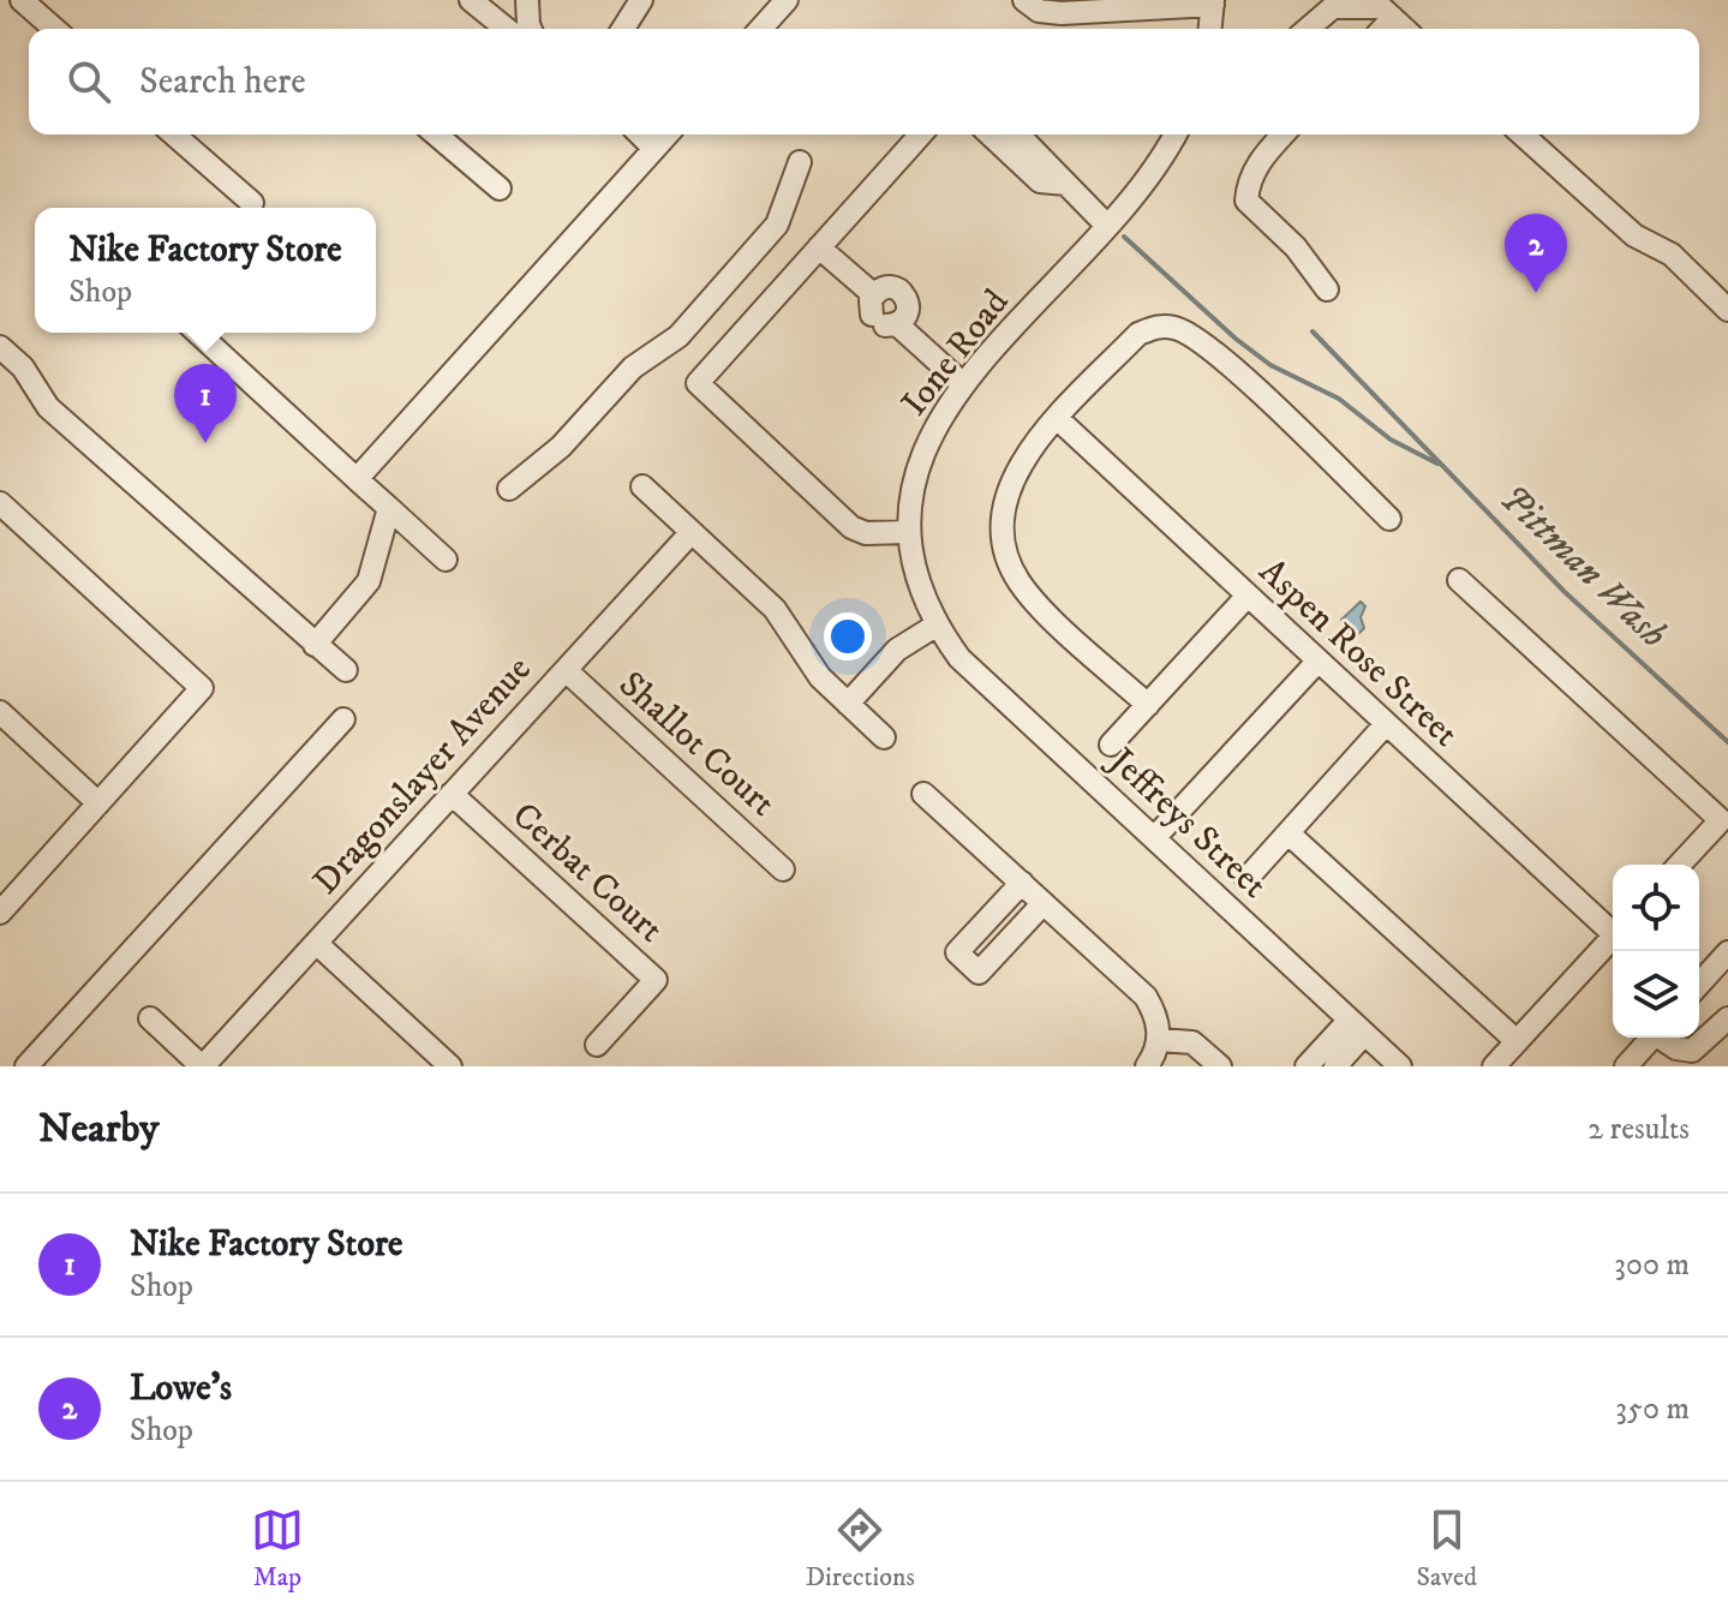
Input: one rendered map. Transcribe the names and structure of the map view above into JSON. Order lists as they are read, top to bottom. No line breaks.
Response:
{"streets":{"street":["Ione Road","Aspen Rose Street","Shallot Court","Dragonslayer Avenue","Jeffreys Street","Cerbat Court"]},"crossings":[["Ione Road","Jeffreys Street"],["Shallot Court","Dragonslayer Avenue"],["Dragonslayer Avenue","Cerbat Court"]],"water":["Pittman Wash"],"page":{"search":"Search here","popup":["Nike Factory Store","Shop"],"pins":["2","1"],"heading":["Nearby","2 results"],"list":[{"mark":"1","name":"Nike Factory Store","note":"Shop","value":"300 m"},{"mark":"2","name":"Lowe's","note":"Shop","value":"350 m"}],"nav":["Map","Directions","Saved"]}}
